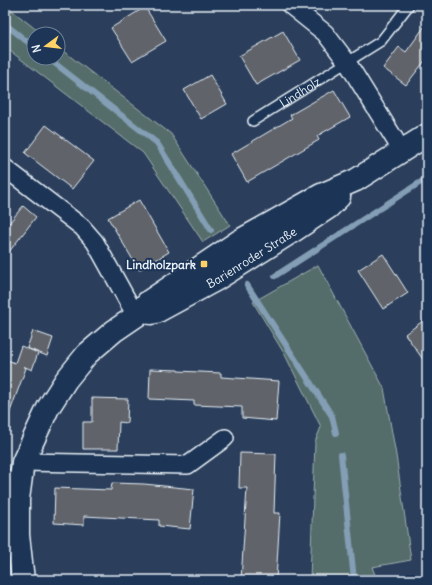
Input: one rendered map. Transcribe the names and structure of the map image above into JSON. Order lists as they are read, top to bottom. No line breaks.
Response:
{"streets":{"main road":["Barienroder Straße"],"lane":["Lindholz"]},"places":{"transit":["Lindholzpark"]},"north":"left"}
